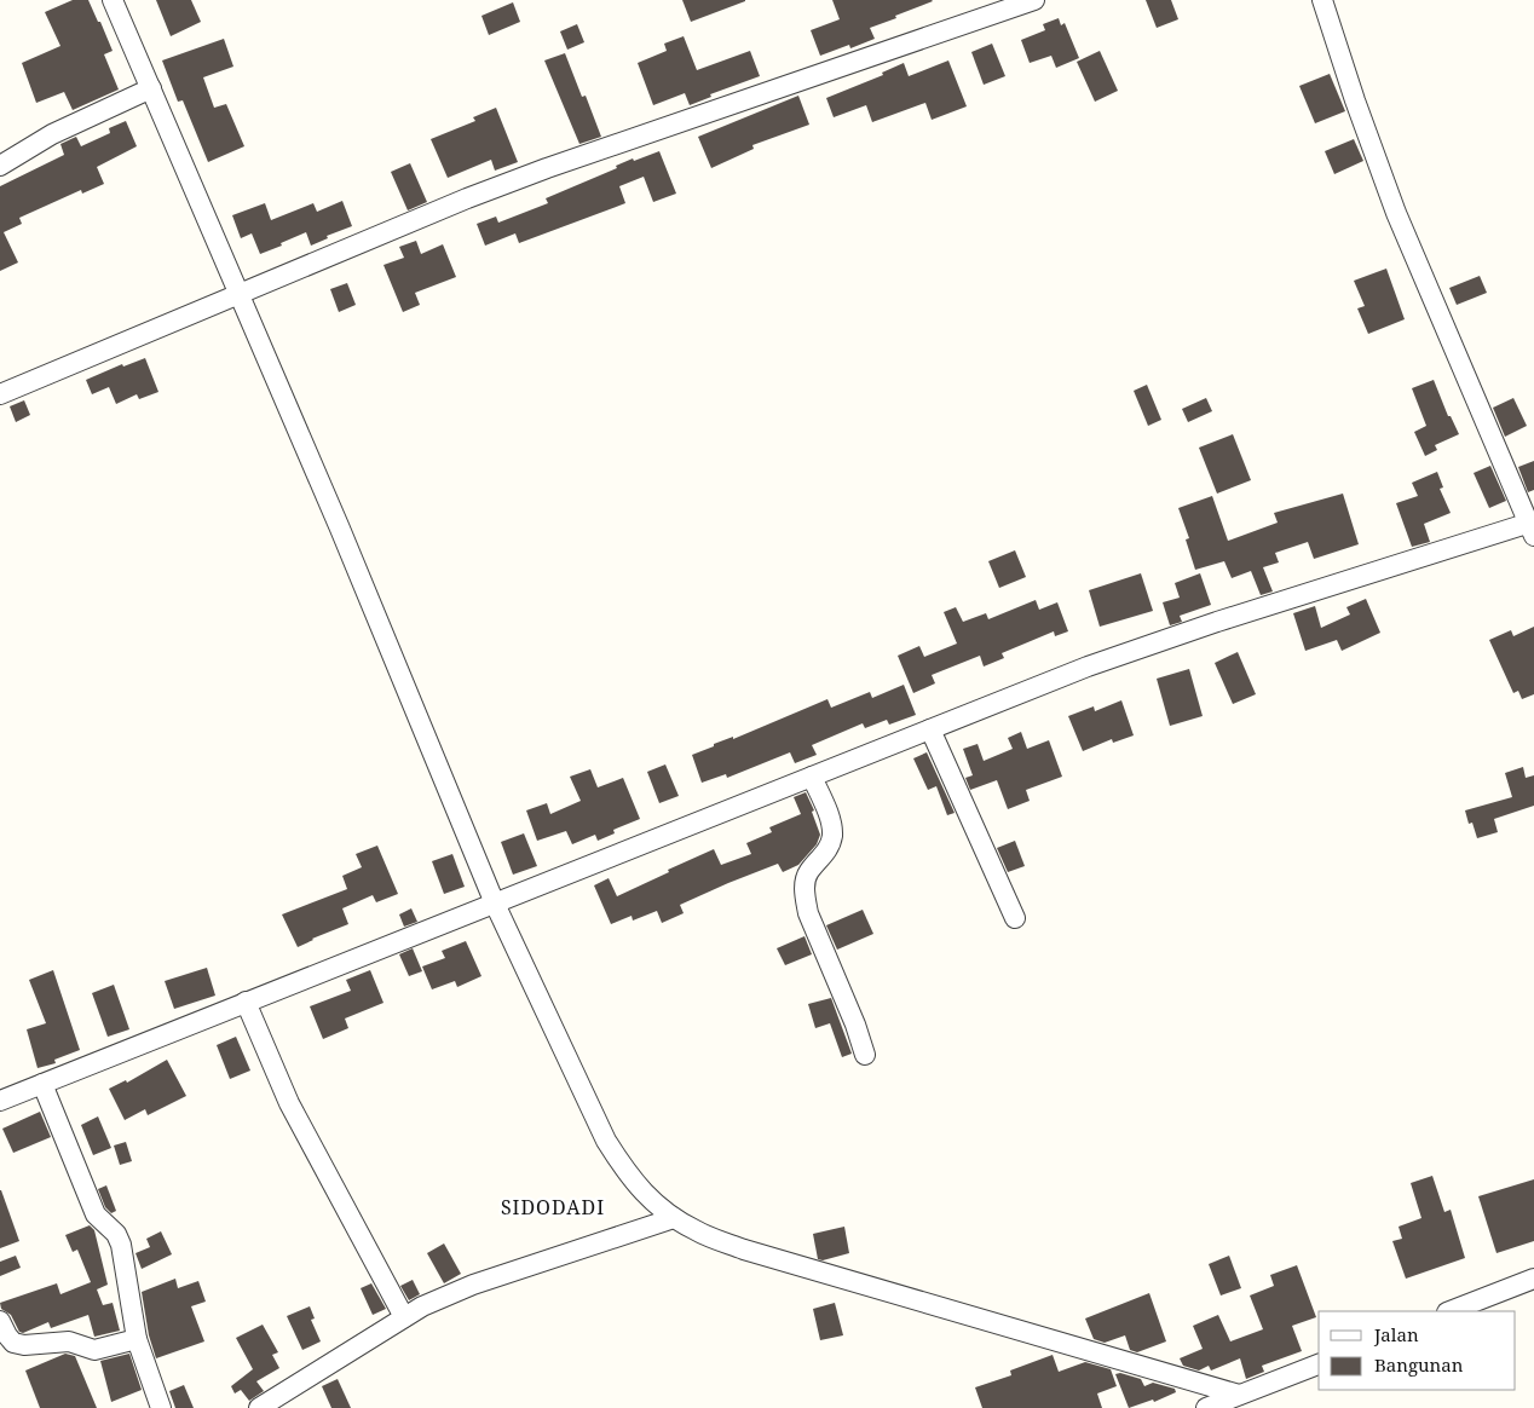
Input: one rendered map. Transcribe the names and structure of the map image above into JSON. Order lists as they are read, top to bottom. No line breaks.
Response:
{"districts":["SIDODADI"],"legend":["Jalan","Bangunan"]}
